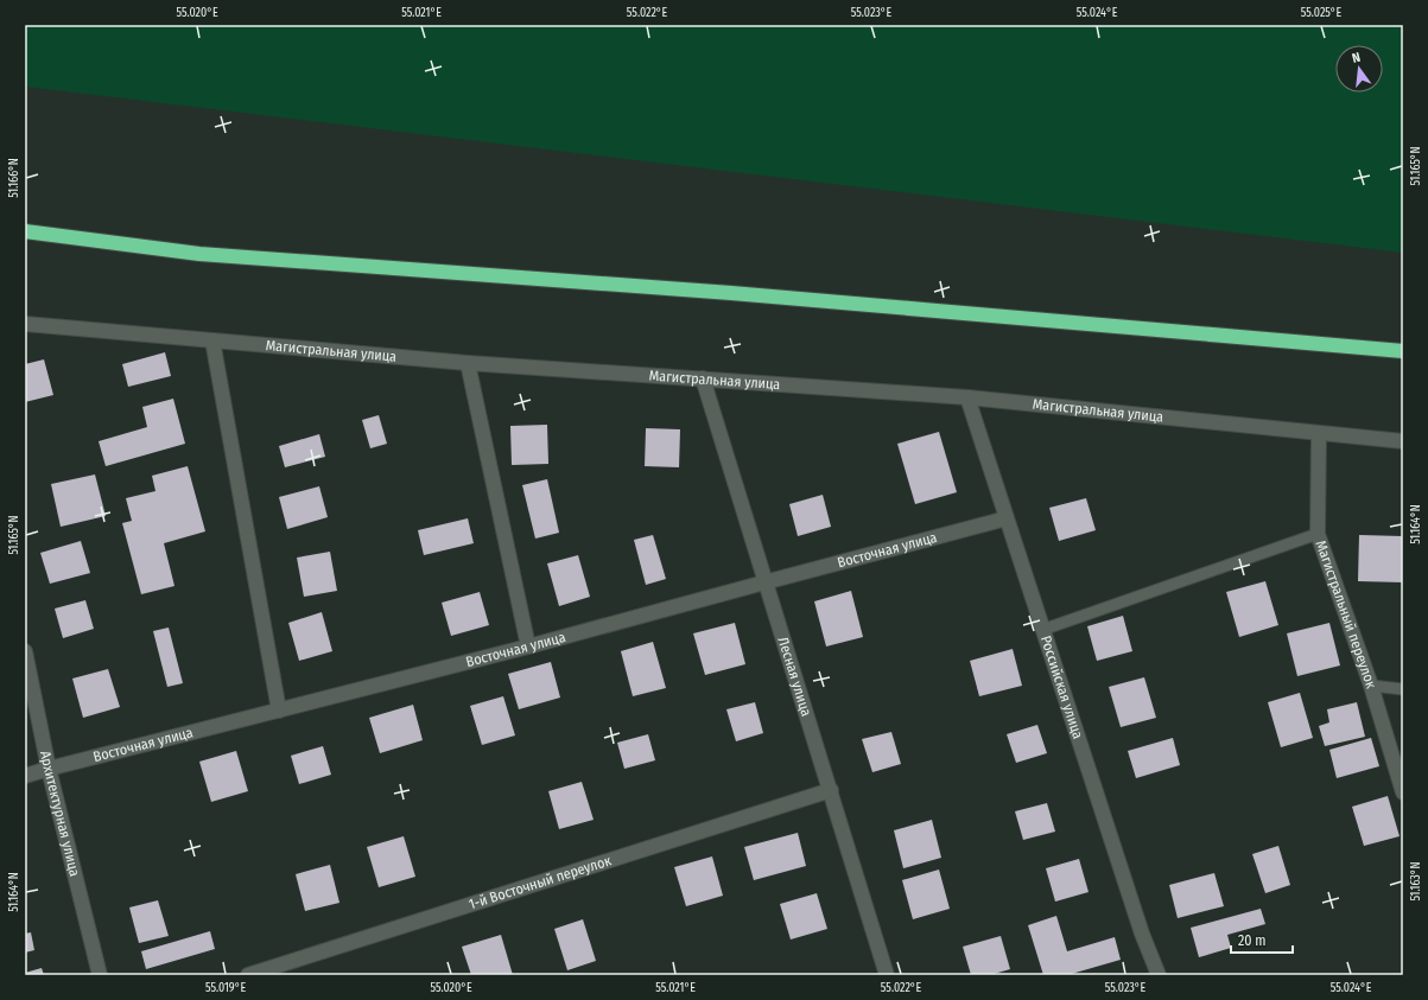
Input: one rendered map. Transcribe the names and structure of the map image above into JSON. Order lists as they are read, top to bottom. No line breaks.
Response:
{"streets":{"street":["Магистральная улица","Восточная улица","Магистральный переулок","Лесная улица","Российская улица","Архитектурная улица","1-й Восточный переулок"]},"crossings":[["Магистральная улица","Магистральный переулок"],["Магистральная улица","Лесная улица"],["Магистральная улица","Российская улица"],["Восточная улица","Лесная улица"],["Восточная улица","Российская улица"],["Восточная улица","Архитектурная улица"],["Лесная улица","1-й Восточный переулок"]],"scale_bar":"20 m","north":"top","coordinates":["55.020°E","55.021°E","55.022°E","55.023°E","55.024°E","55.025°E","51.165°N","51.166°N","51.164°N","51.163°N","55.019°E"]}
